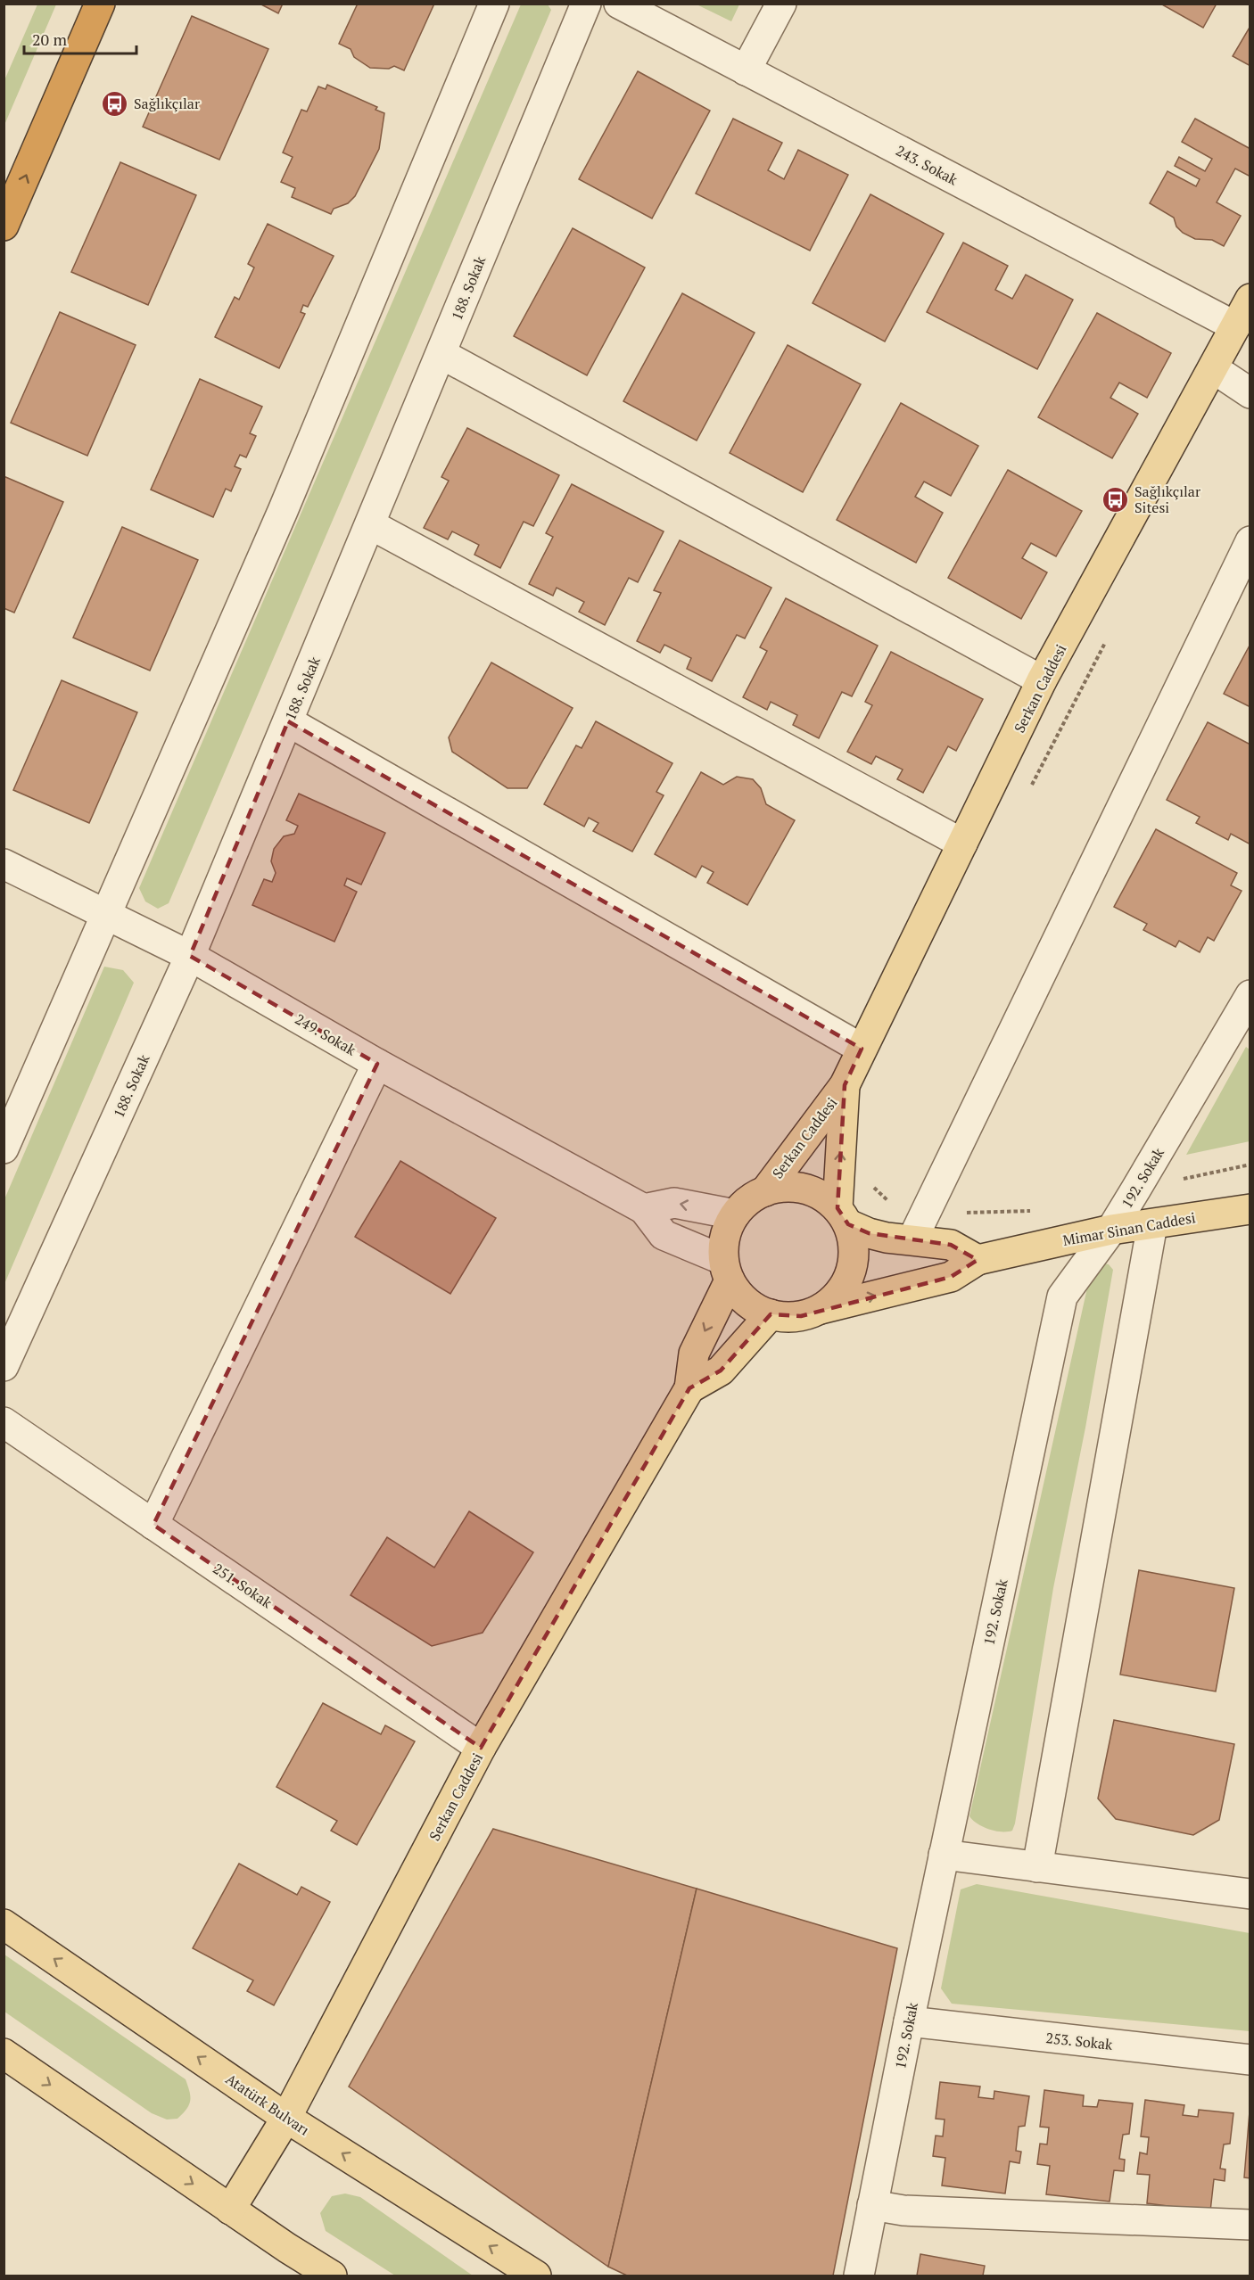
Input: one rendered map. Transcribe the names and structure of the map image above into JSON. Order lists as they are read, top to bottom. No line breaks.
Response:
{"streets":{"main road":["Serkan Caddesi","Mimar Sinan Caddesi","Atatürk Bulvarı"],"street":["243. Sokak","188. Sokak","249. Sokak","192. Sokak","251. Sokak","253. Sokak"]},"crossings":[["243. Sokak","Serkan Caddesi"],["188. Sokak","249. Sokak"],["Serkan Caddesi","Mimar Sinan Caddesi"],["Serkan Caddesi","251. Sokak"],["Serkan Caddesi","Atatürk Bulvarı"],["192. Sokak","Mimar Sinan Caddesi"],["192. Sokak","253. Sokak"]],"one_way":["Mimar Sinan Caddesi"],"places":{"bus stop":["Sağlıkçılar","Sağlıkçılar Sitesi"]},"scale_bar":"20 m"}
